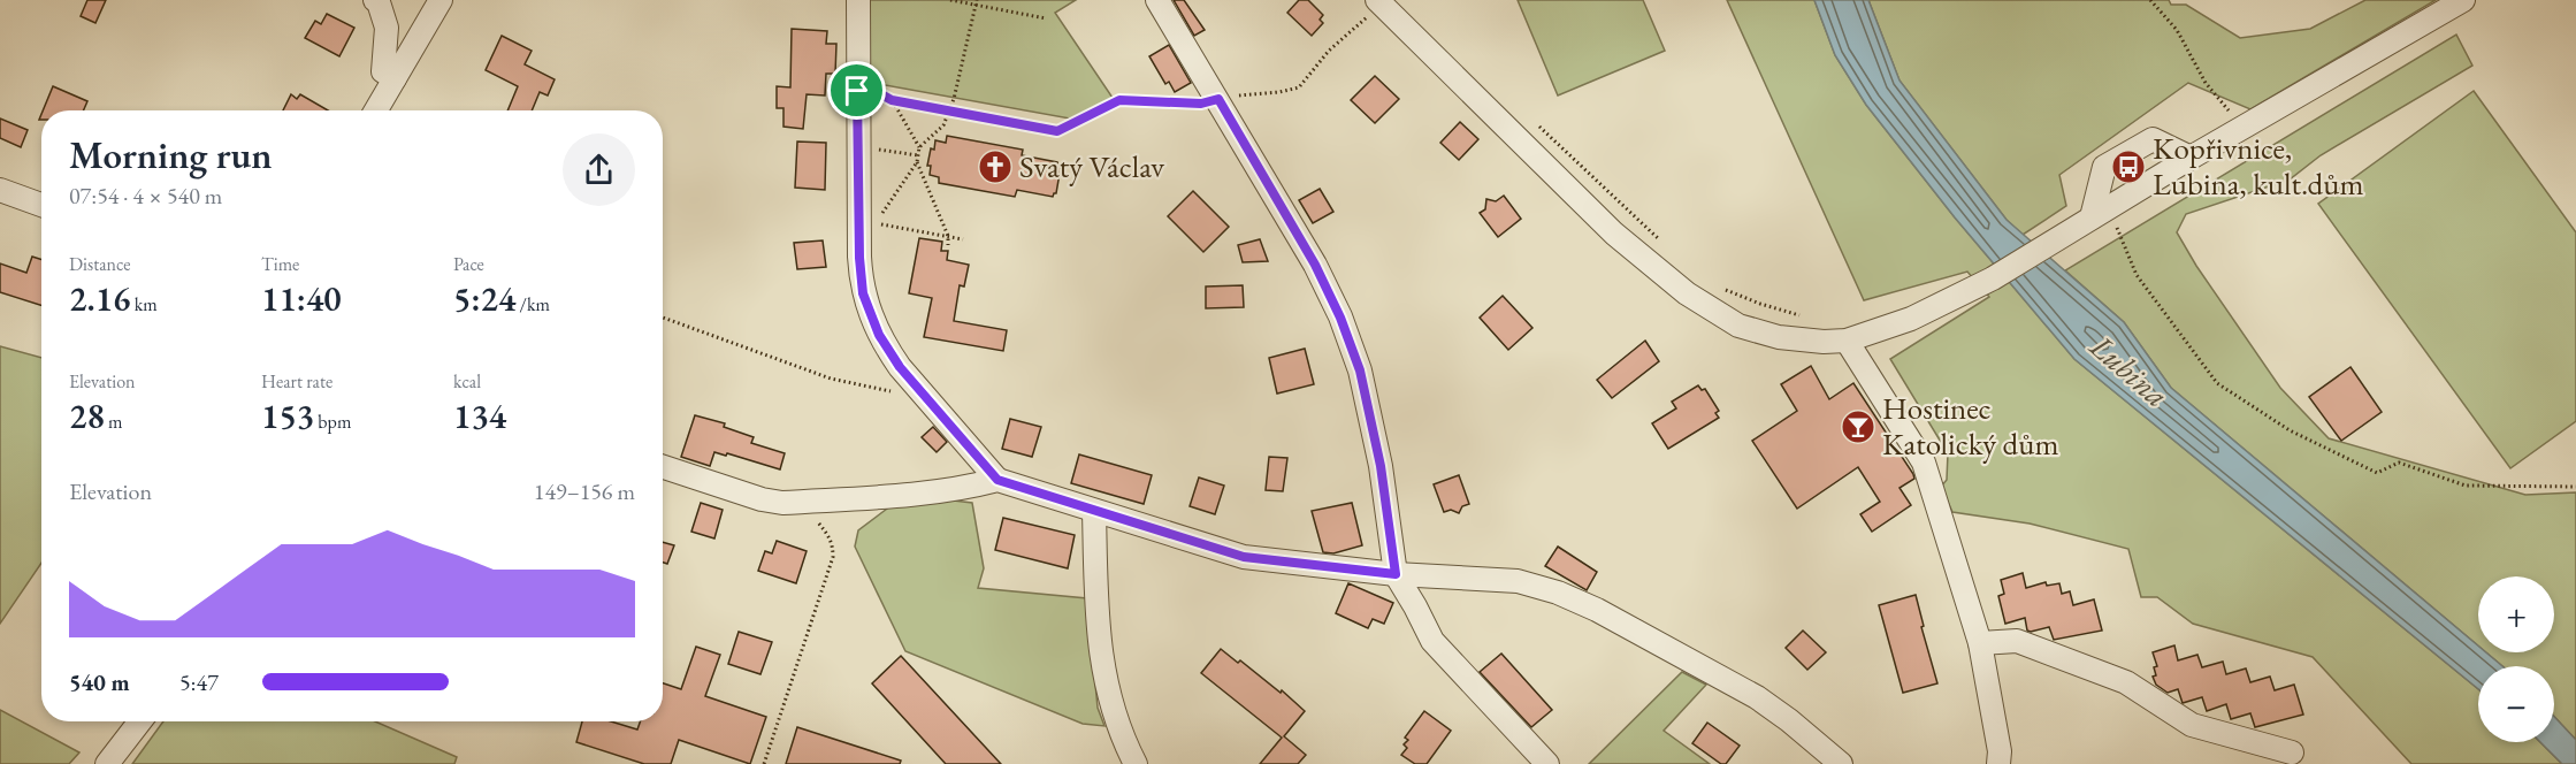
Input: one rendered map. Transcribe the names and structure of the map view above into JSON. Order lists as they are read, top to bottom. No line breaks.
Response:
{"water":["Lubina"],"places":{"church":["Svatý Václav"],"bus stop":["Kopřivnice, Lubina, kult.dům"],"bar":["Hostinec Katolický dům"]},"page":{"heading":["Morning run","07:54 · 4 × 540 m"],"stats":[["Distance","2.16 km"],["Time","11:40"],["Pace","5:24 /km"],["Elevation","28 m"],["Heart rate","153 bpm"],["kcal","134"]],"chart":["Elevation","149–156 m"],"map_buttons":["+","−"],"list":[{"name":"540 m","note":"5:47"}]}}
